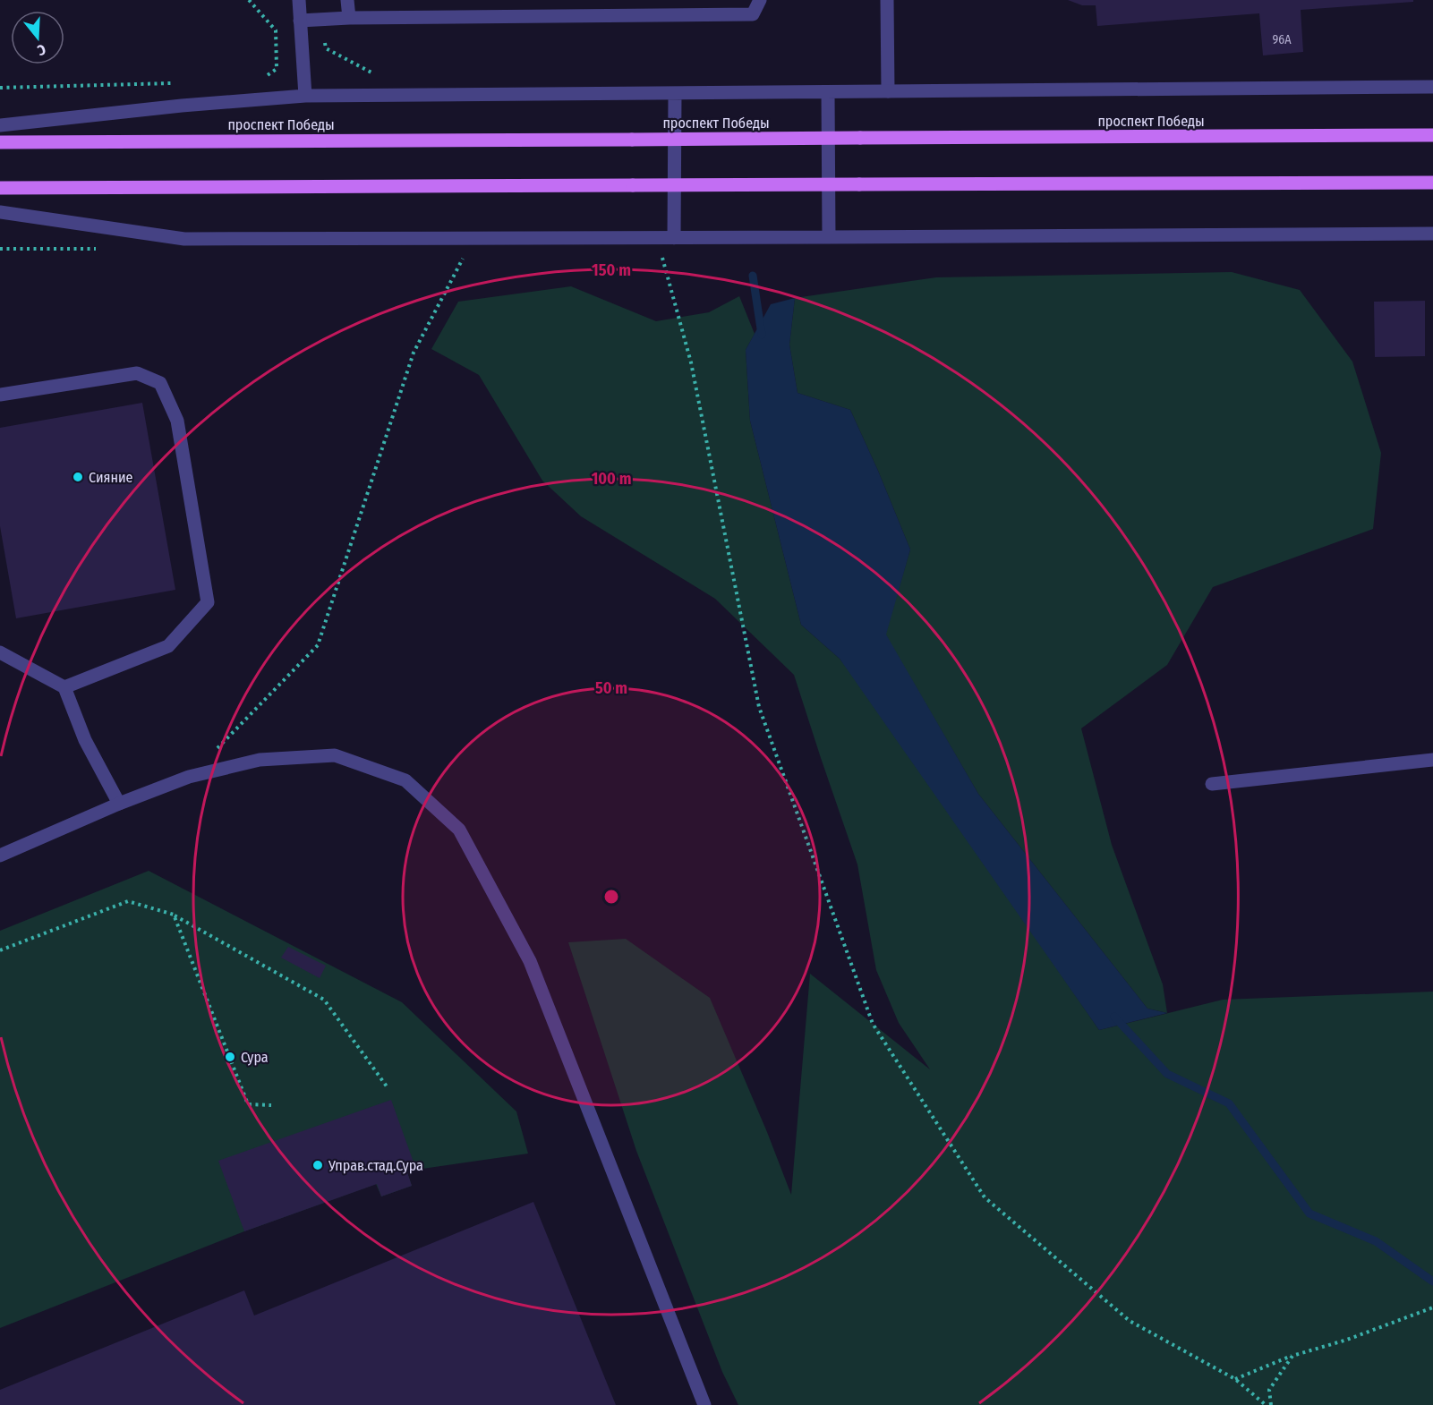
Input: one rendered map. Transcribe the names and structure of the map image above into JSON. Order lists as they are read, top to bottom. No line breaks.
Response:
{"streets":{"main road":["проспект Победы"]},"places":["Сияние","Сура","Управ.стад.Сура"],"house_numbers":["96А"],"north":"bottom","rings":["150 m","100 m","50 m"]}
